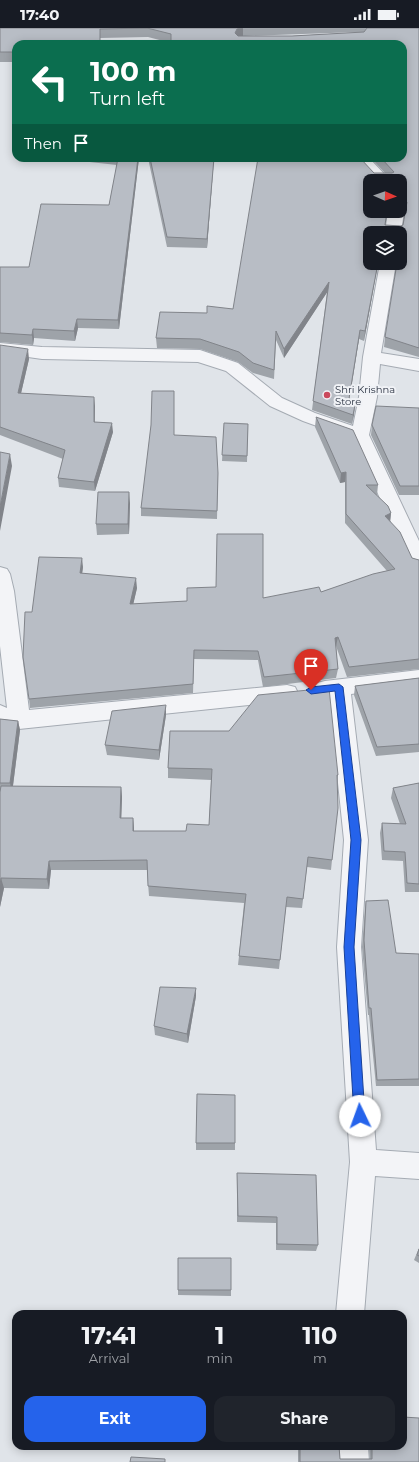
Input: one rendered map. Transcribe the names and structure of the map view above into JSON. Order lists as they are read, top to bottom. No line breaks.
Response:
{"places":["Shri Krishna Store"],"north":"right","page":{"status":"17:40","turn":["100 m","Turn left"],"then":"Then","eta":["17:41","Arrival","1","min","110","m"],"buttons":["Exit","Share"]}}
